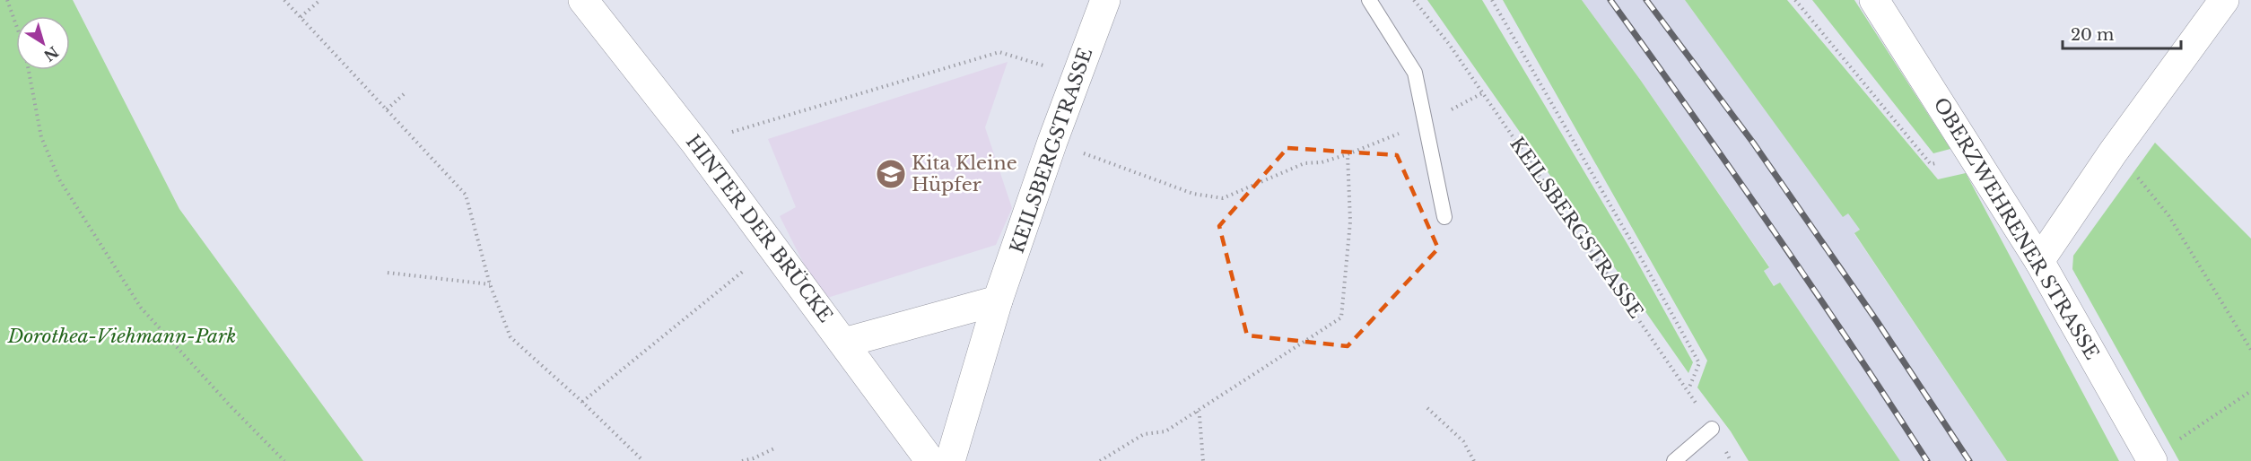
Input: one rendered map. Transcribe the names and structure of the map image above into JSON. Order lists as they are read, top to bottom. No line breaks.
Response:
{"streets":{"street":["KEILSBERGSTRASSE","HINTER DER BRÜCKE","OBERZWEHRENER STRASSE"]},"parks":["Dorothea-Viehmann-Park"],"places":{"school or university":["Kita Kleine Hüpfer"]},"scale_bar":"20 m","north":"bottom right"}
